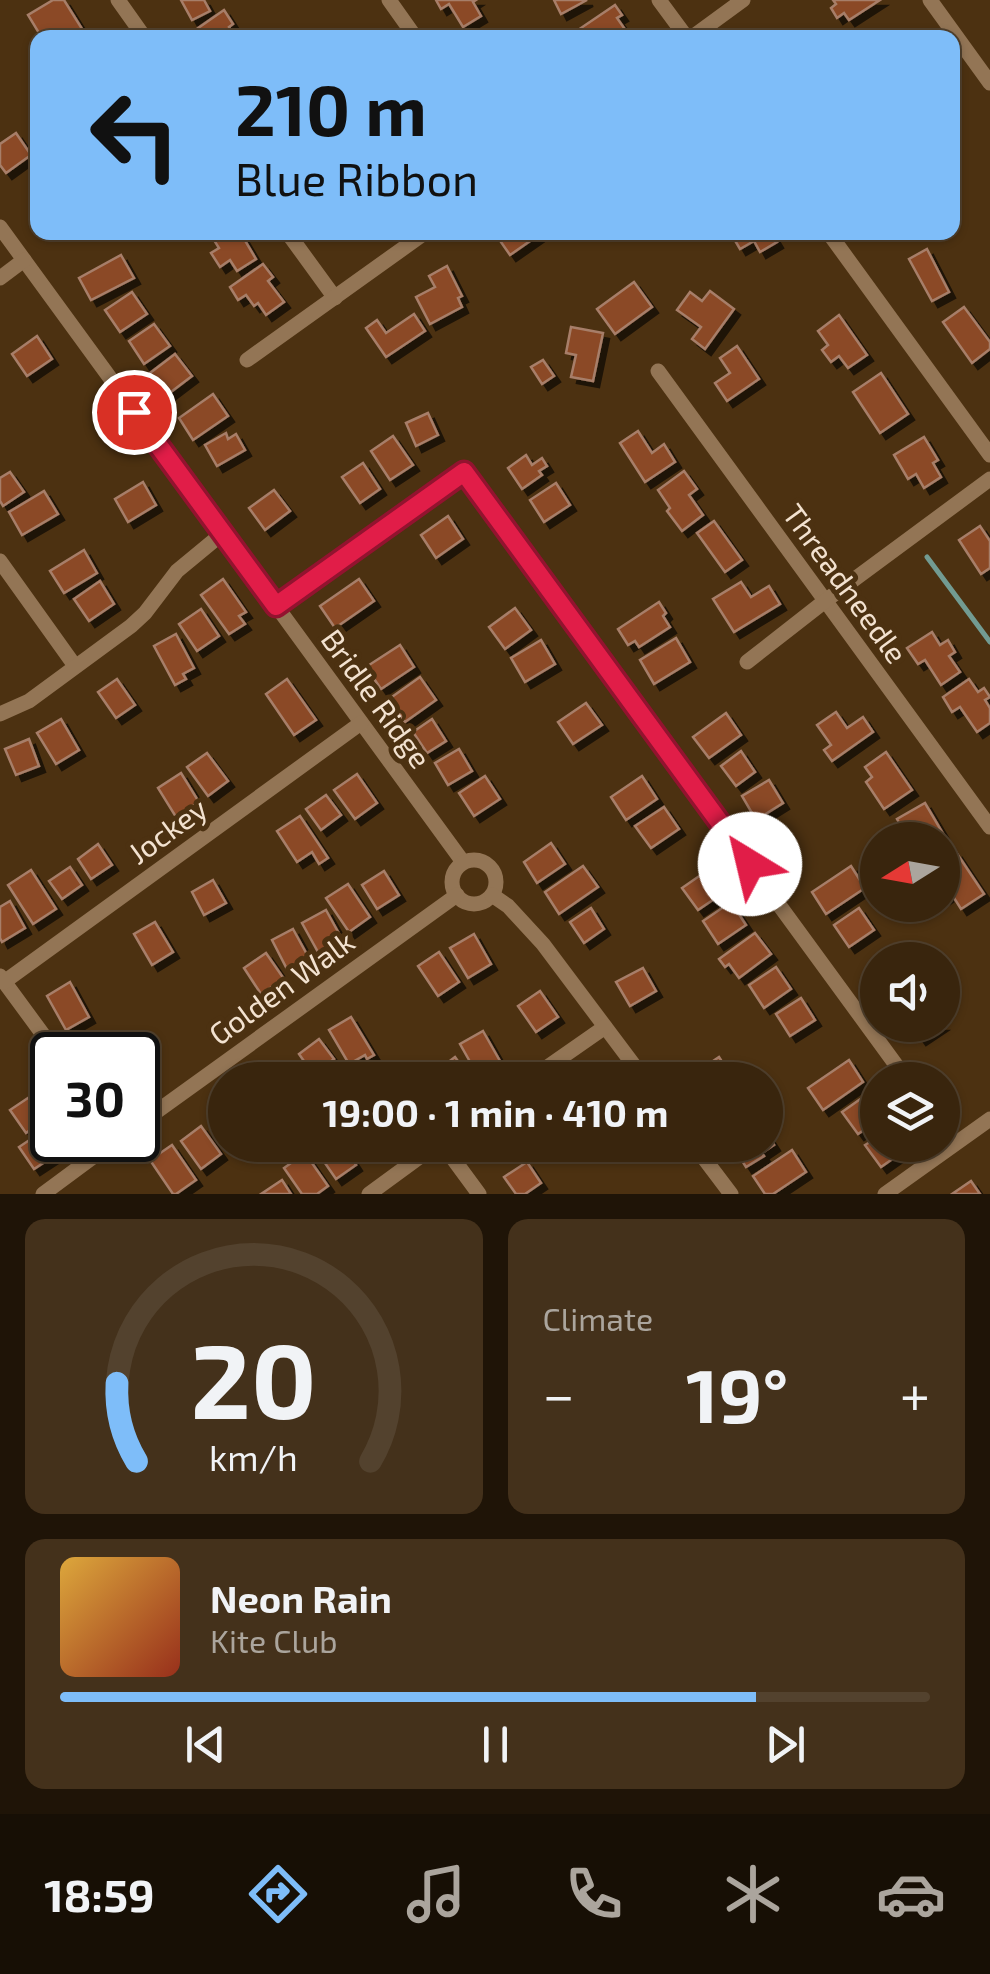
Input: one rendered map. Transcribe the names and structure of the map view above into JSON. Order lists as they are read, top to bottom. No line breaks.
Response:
{"streets":{"street":["Threadneedle","Bridle Ridge","Jockey","Golden Walk"]},"crossings":[["Bridle Ridge","Jockey"],["Bridle Ridge","Golden Walk"]],"north":"left","page":{"turn":["210 m","Blue Ribbon"],"limit":"30","trip":"19:00 · 1 min · 410 m","tile":"Climate","heat":["−","19°","+"],"song":["Neon Rain","Kite Club"],"tabs":"18:59","gauge":["20","km/h"]}}
